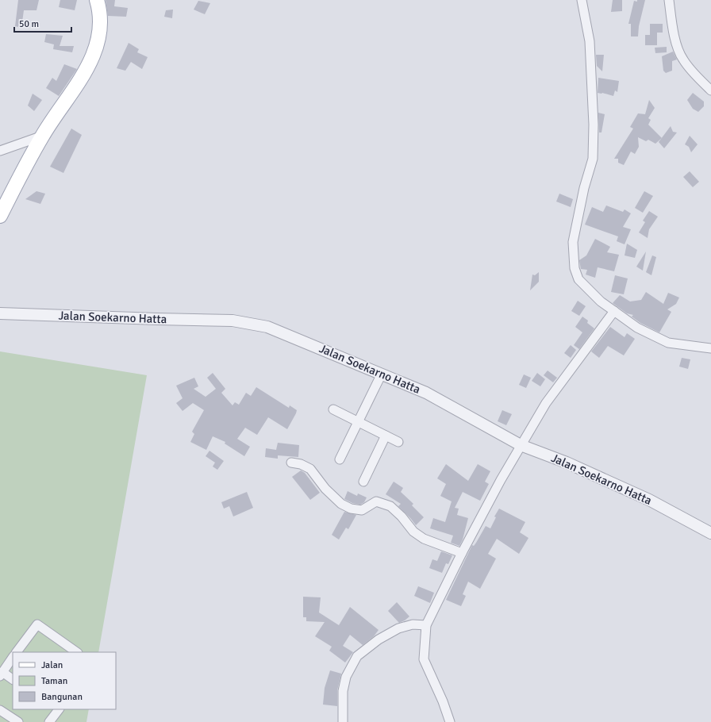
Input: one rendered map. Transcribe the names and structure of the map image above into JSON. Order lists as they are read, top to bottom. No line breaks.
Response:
{"streets":{"street":["Jalan Soekarno Hatta"]},"legend":["Jalan","Taman","Bangunan"],"scale_bar":"50 m"}
